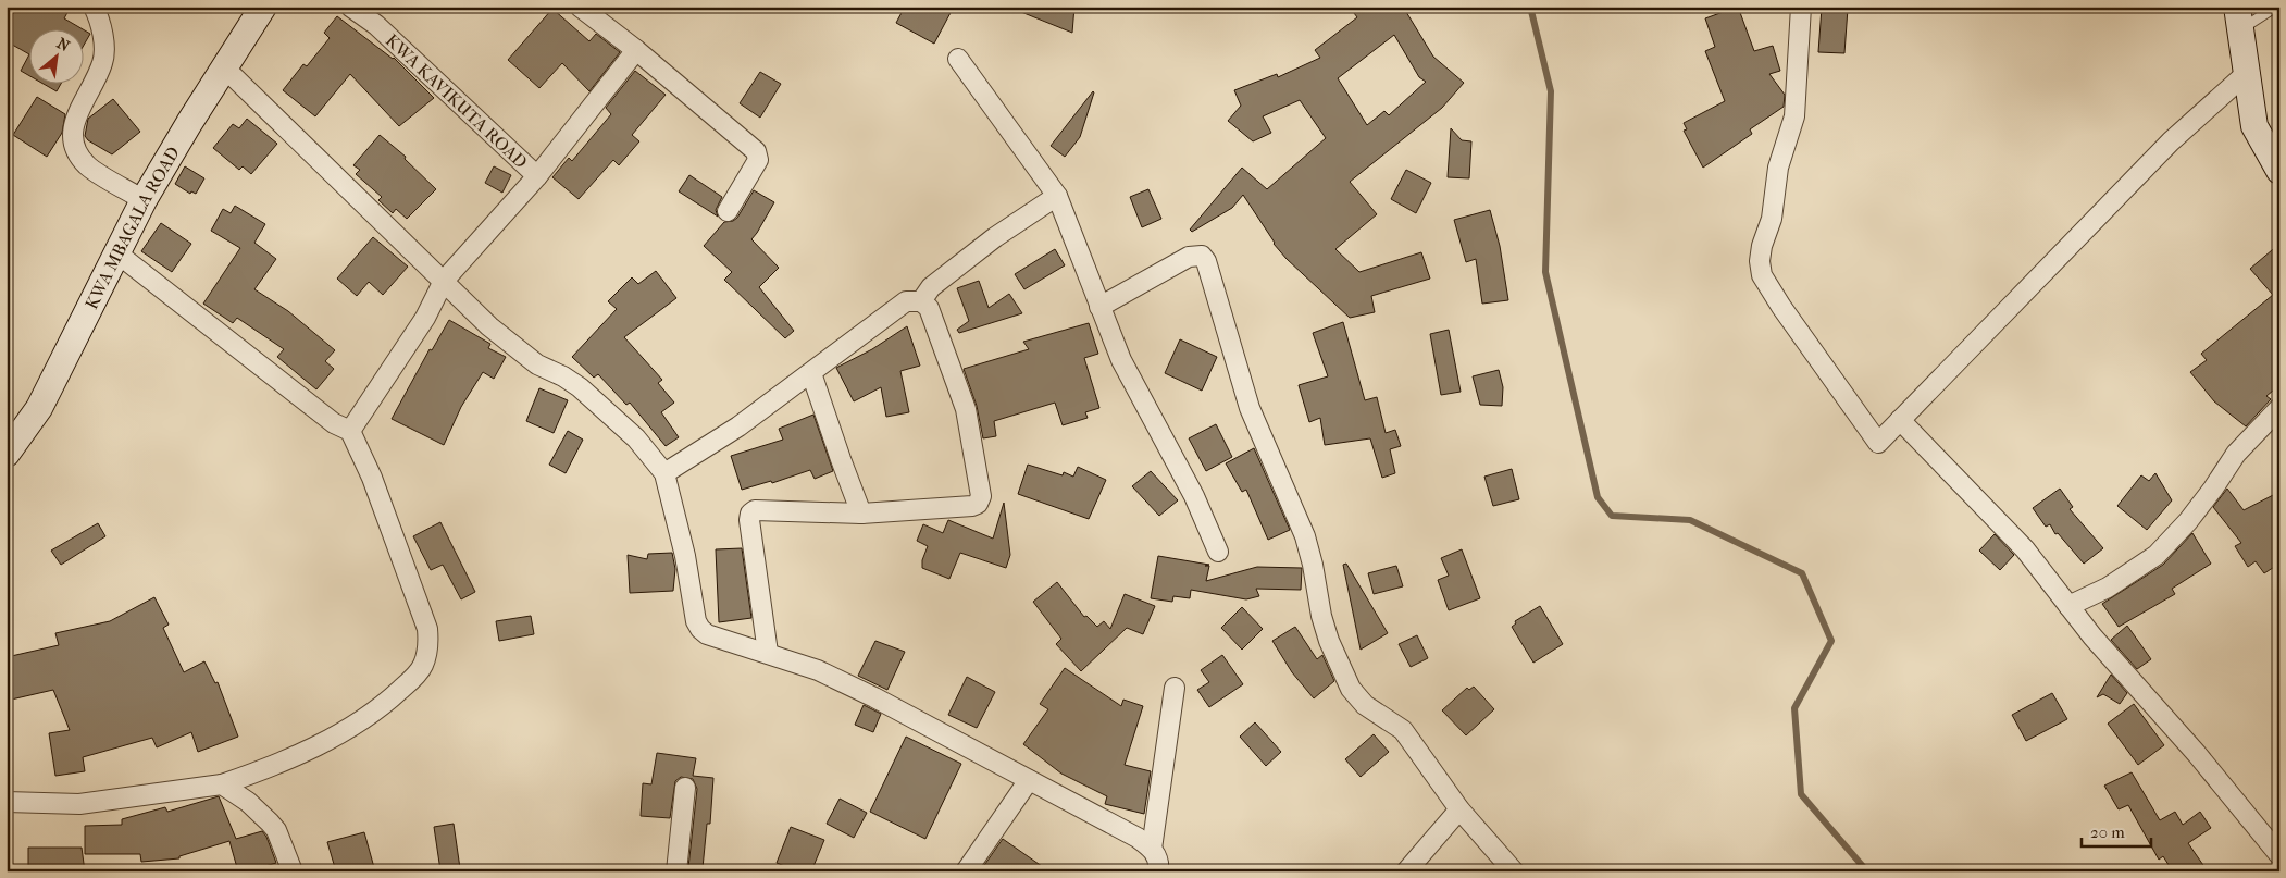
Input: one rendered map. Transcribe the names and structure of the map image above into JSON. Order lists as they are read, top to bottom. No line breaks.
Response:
{"streets":{"street":["KWA KAVIKUTA ROAD","KWA MBAGALA ROAD"]},"scale_bar":"20 m","north":"top right"}
